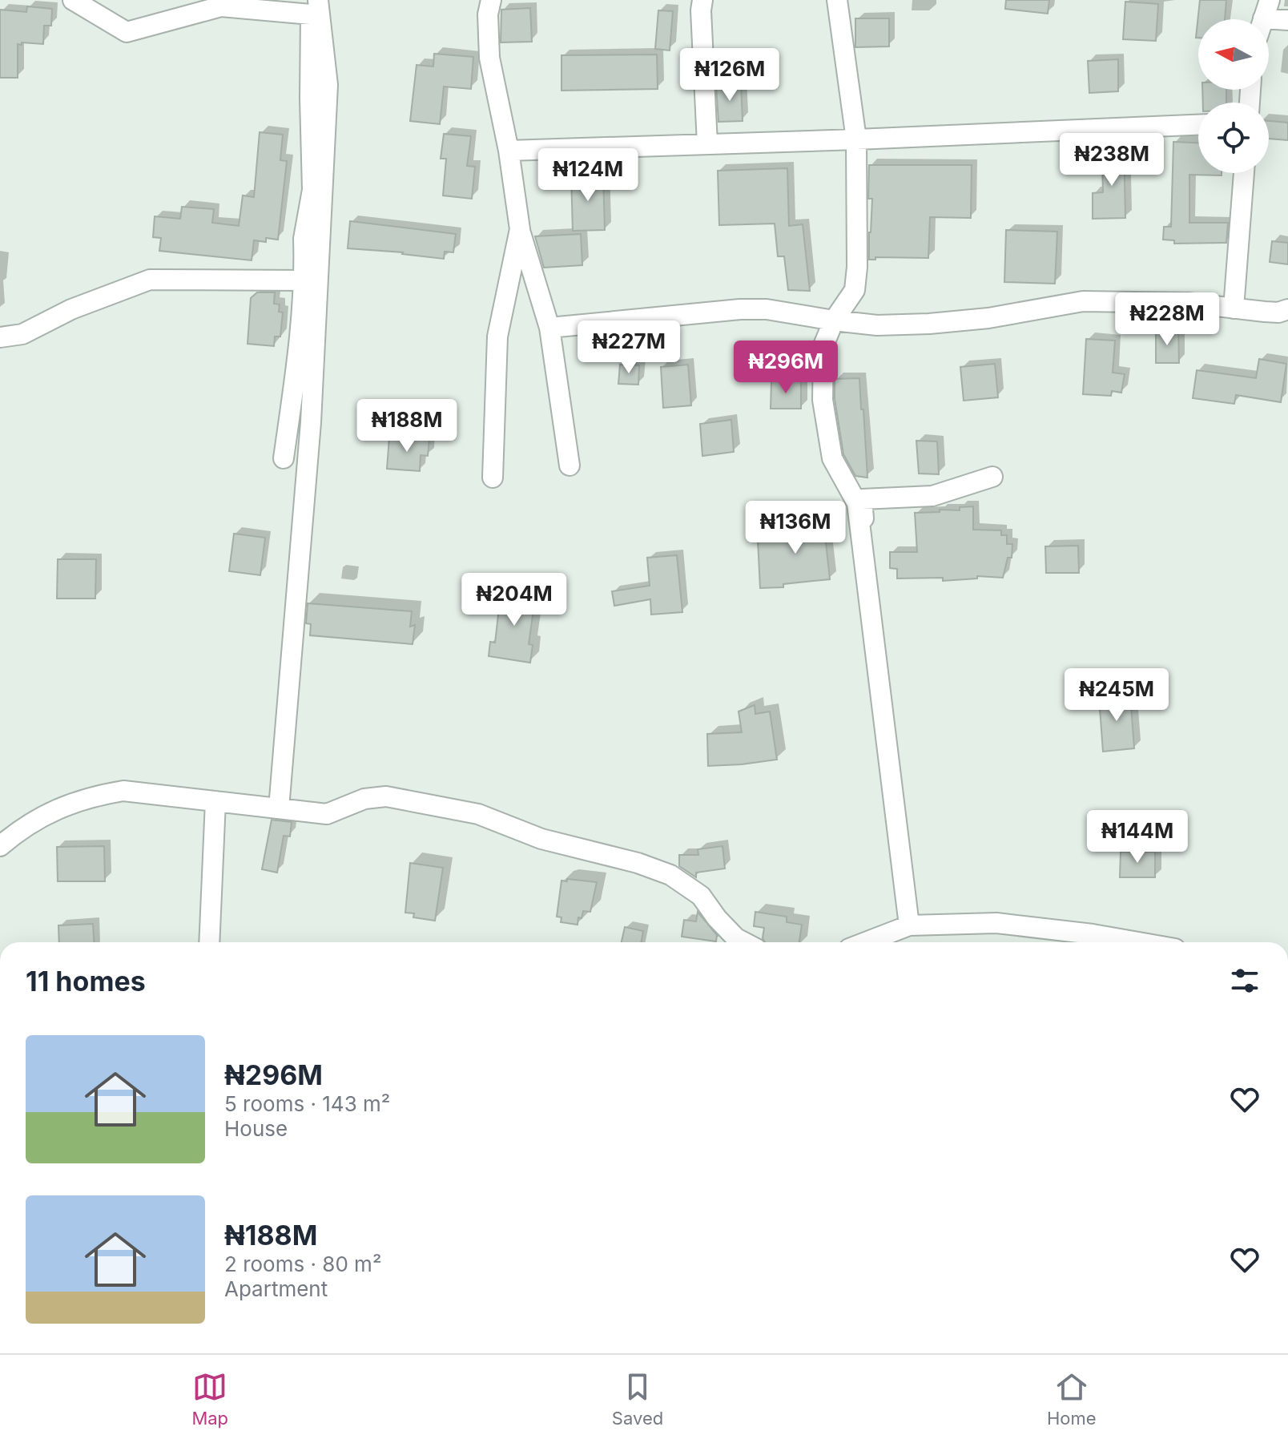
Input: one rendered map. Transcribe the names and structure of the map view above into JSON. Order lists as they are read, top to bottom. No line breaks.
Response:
{"north":"left","page":{"price":["₦126M","₦238M","₦124M","₦228M","₦227M","₦296M","₦188M","₦136M","₦204M","₦245M","₦144M"],"heading":"11 homes","list":[{"name":"₦296M","note":"5 rooms · 143 m² · House"},{"name":"₦188M","note":"2 rooms · 80 m² · Apartment"}],"tabs":["Map","Saved","Home"]}}
